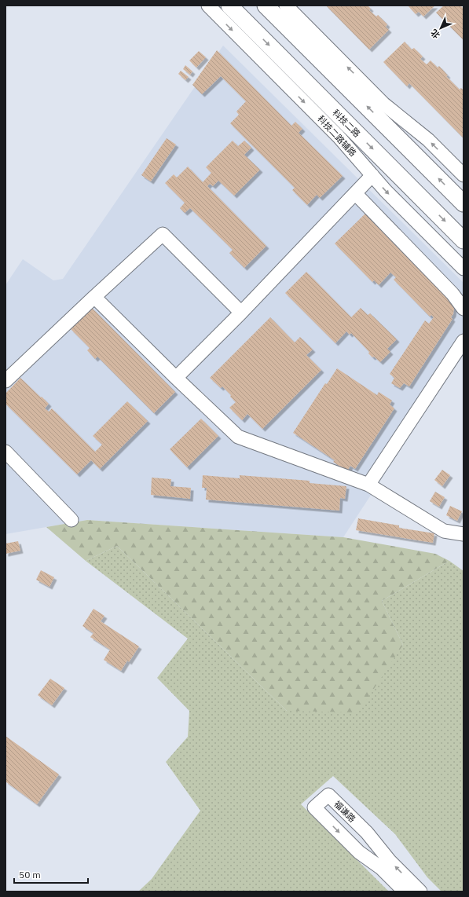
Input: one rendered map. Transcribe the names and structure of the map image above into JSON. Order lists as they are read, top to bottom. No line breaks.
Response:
{"streets":{"main road":["科技二路"],"street":["科技二路辅路","福谦路"]},"scale_bar":"50 m","north":"bottom left"}
